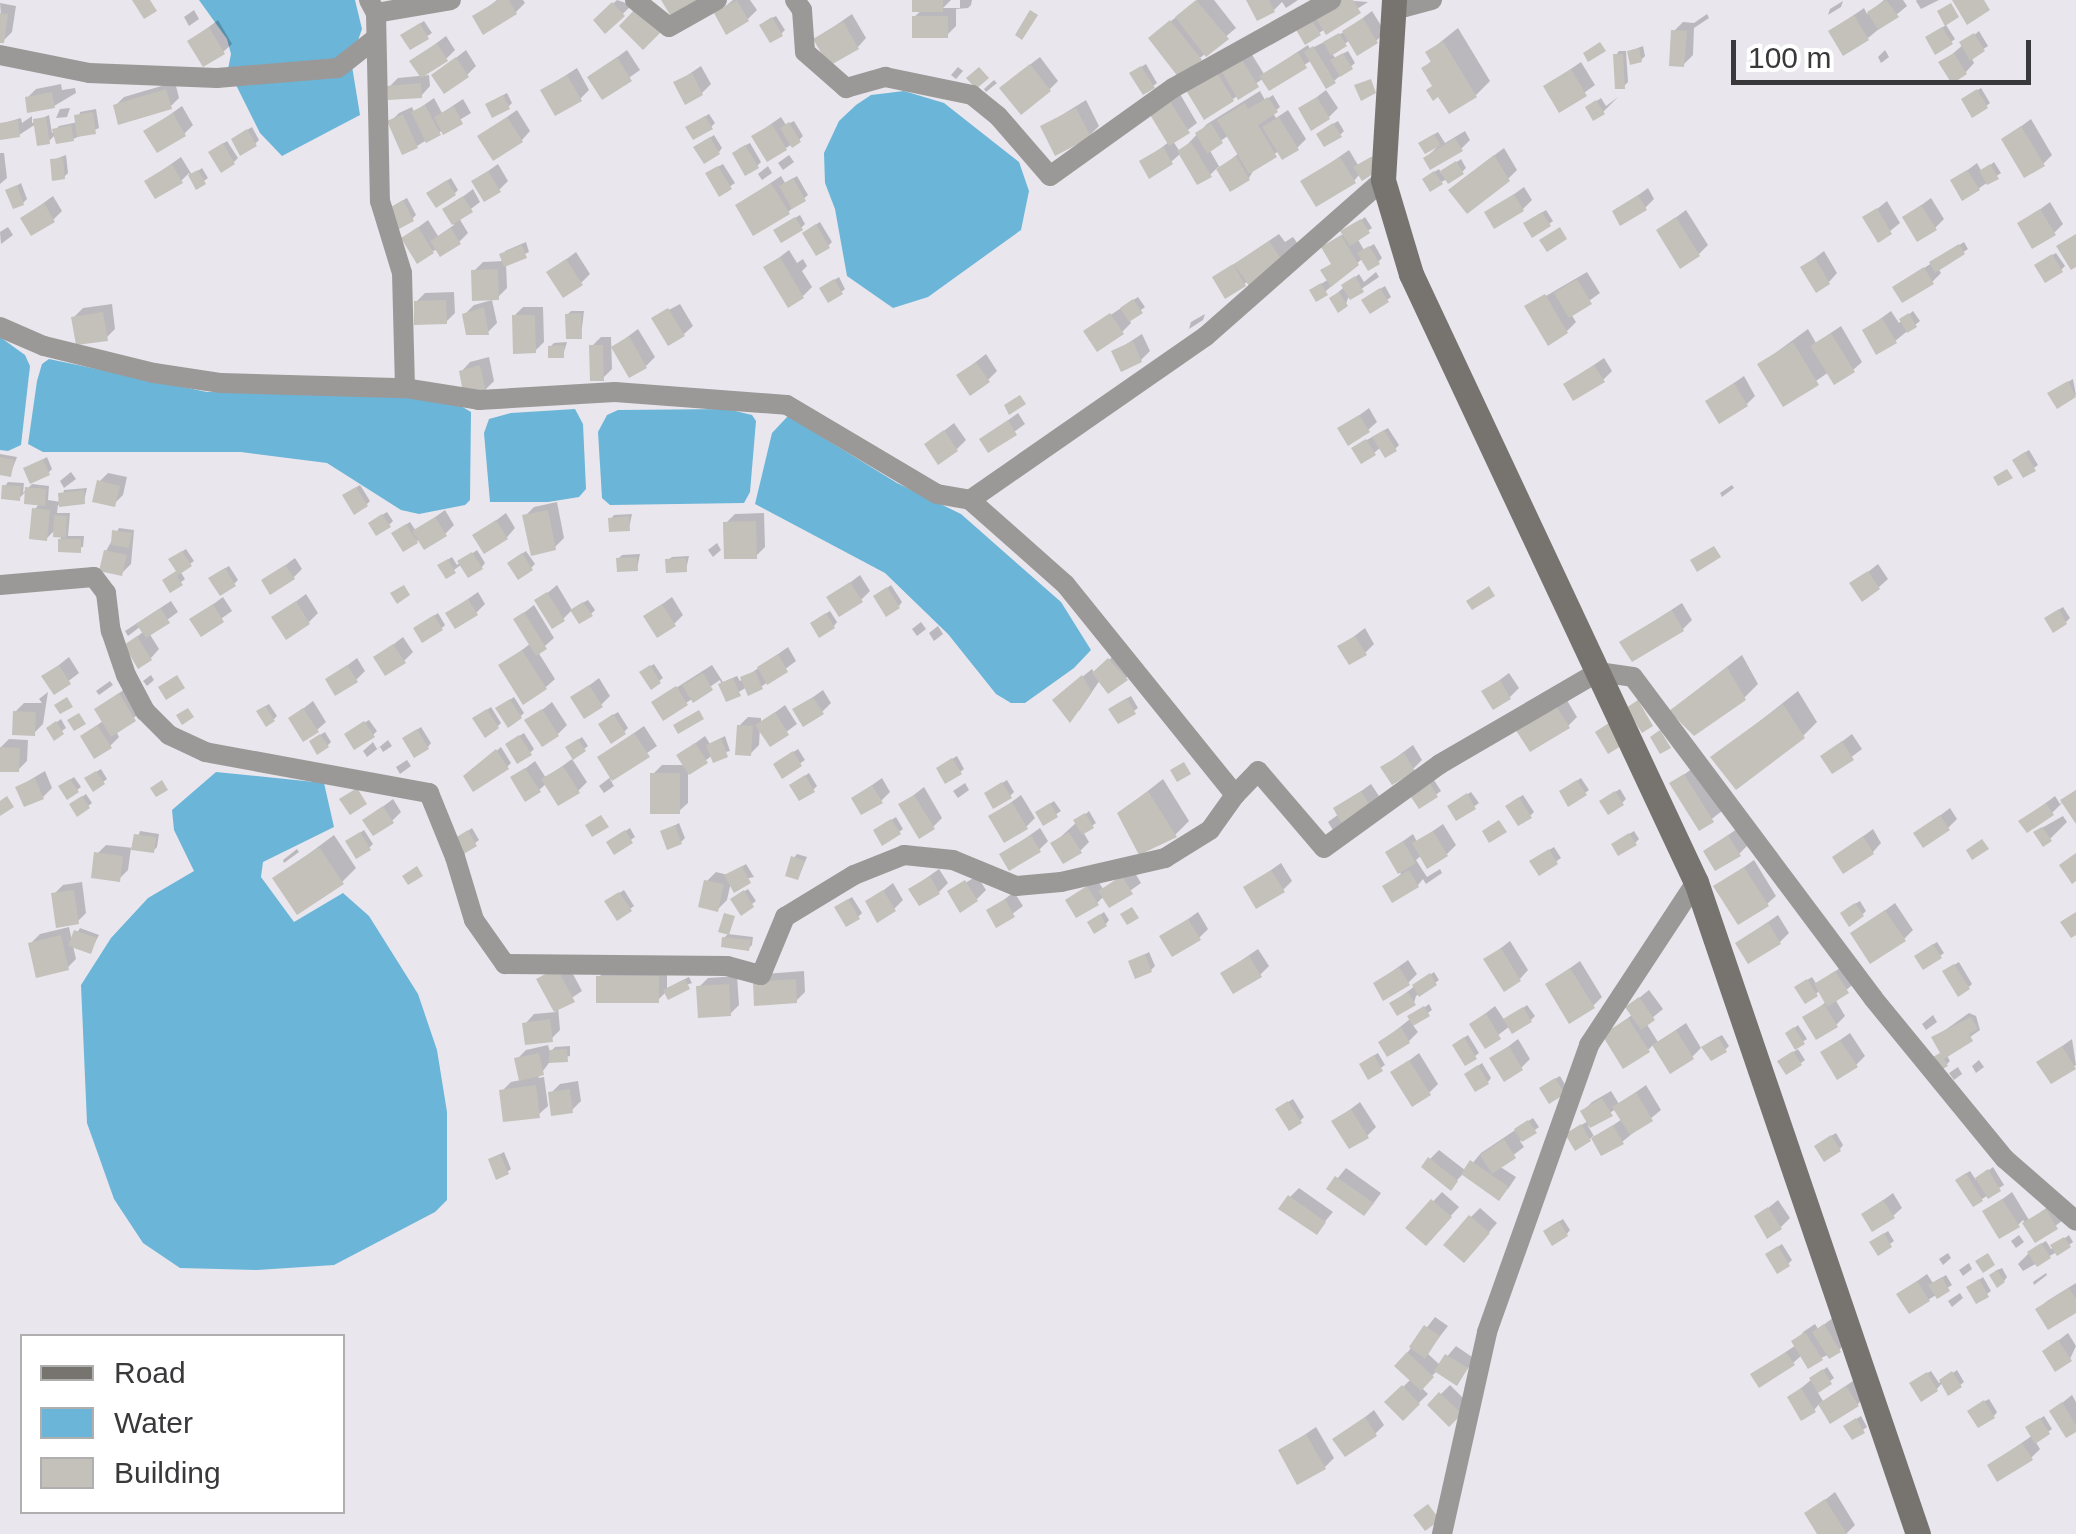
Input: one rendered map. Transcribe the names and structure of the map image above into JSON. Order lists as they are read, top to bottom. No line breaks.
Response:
{"legend":["Road","Water","Building"],"scale_bar":"100 m"}
